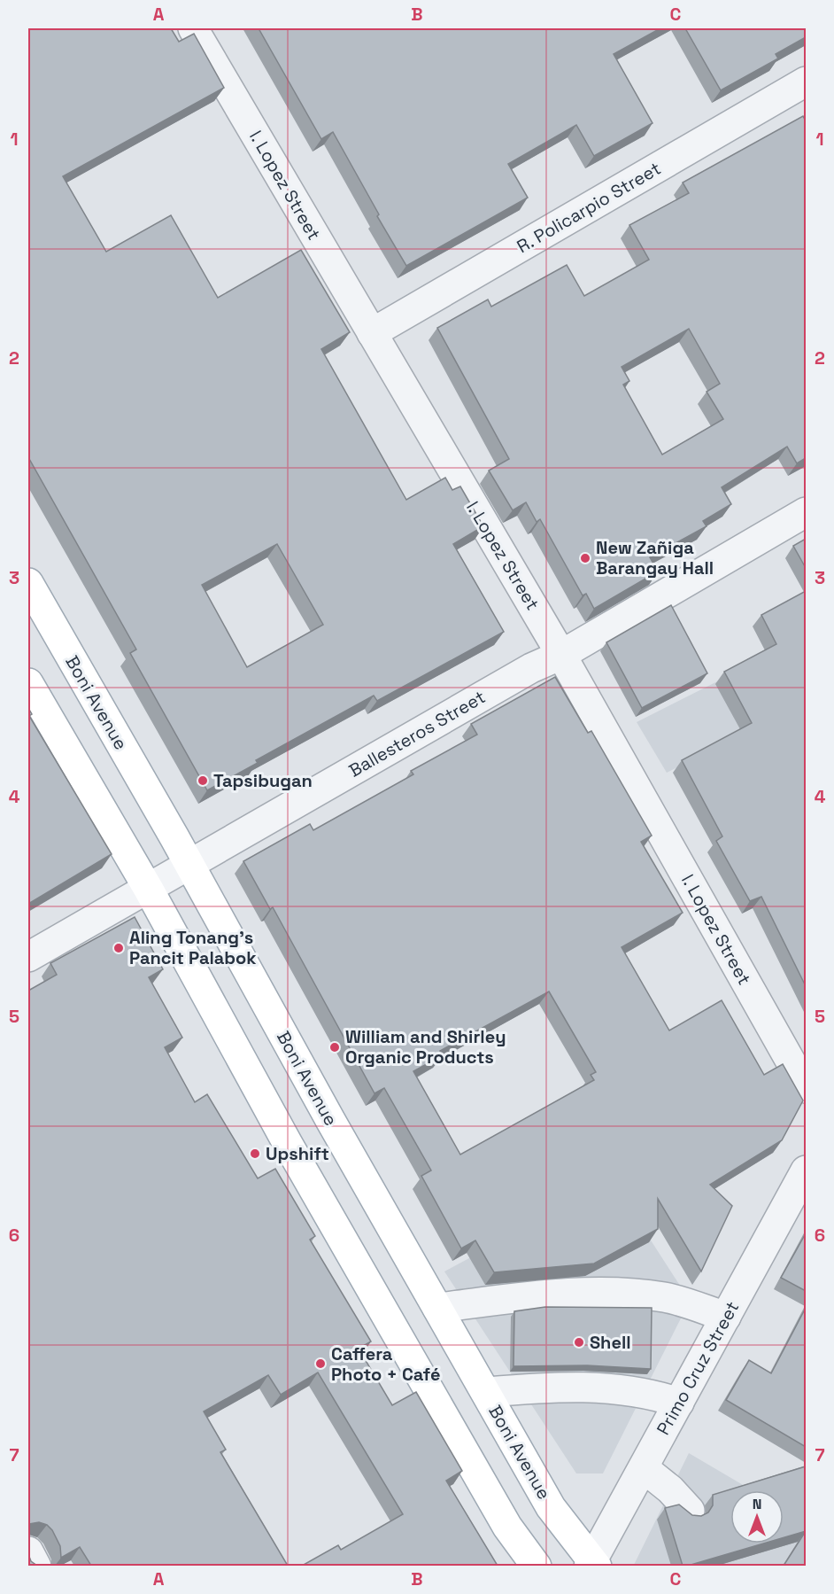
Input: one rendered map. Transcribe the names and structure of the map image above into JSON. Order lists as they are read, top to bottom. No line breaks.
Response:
{"streets":{"main road":["Boni Avenue"],"street":["I. Lopez Street","R. Policarpio Street","Ballesteros Street","Primo Cruz Street"]},"crossings":[["I. Lopez Street","R. Policarpio Street"],["I. Lopez Street","Ballesteros Street"],["Boni Avenue","Ballesteros Street"],["Boni Avenue","Primo Cruz Street"]],"places":["New Zañiga Barangay Hall","Tapsibugan","Aling Tonang's Pancit Palabok","William and Shirley Organic Products","Upshift","Shell","Caffera Photo + Café"],"north":"top","grid":{"columns":["A","B","C"],"rows":["1","2","3","4","5","6","7"]}}
